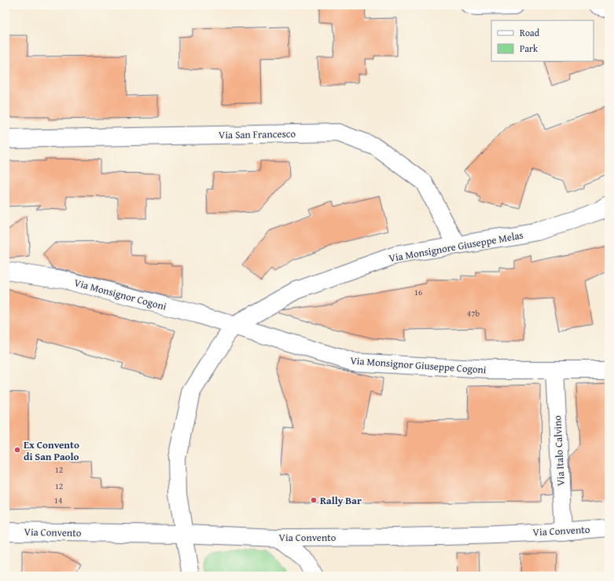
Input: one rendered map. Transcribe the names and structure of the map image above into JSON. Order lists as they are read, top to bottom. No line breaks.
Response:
{"streets":{"street":["Via San Francesco","Via Monsignore Giuseppe Melas","Via Monsignor Cogoni","Via Monsignor Giuseppe Cogoni","Via Italo Calvino","Via Convento"]},"crossings":[["Via San Francesco","Via Monsignore Giuseppe Melas"],["Via Monsignore Giuseppe Melas","Via Monsignor Cogoni"],["Via Monsignore Giuseppe Melas","Via Monsignor Giuseppe Cogoni"],["Via Monsignore Giuseppe Melas","Via Convento"],["Via Monsignor Cogoni","Via Monsignor Giuseppe Cogoni"],["Via Monsignor Giuseppe Cogoni","Via Italo Calvino"],["Via Italo Calvino","Via Convento"]],"places":["Ex Convento di San Paolo","Rally Bar"],"house_numbers":["16","47b","12","12","14"],"legend":["Road","Park"]}
